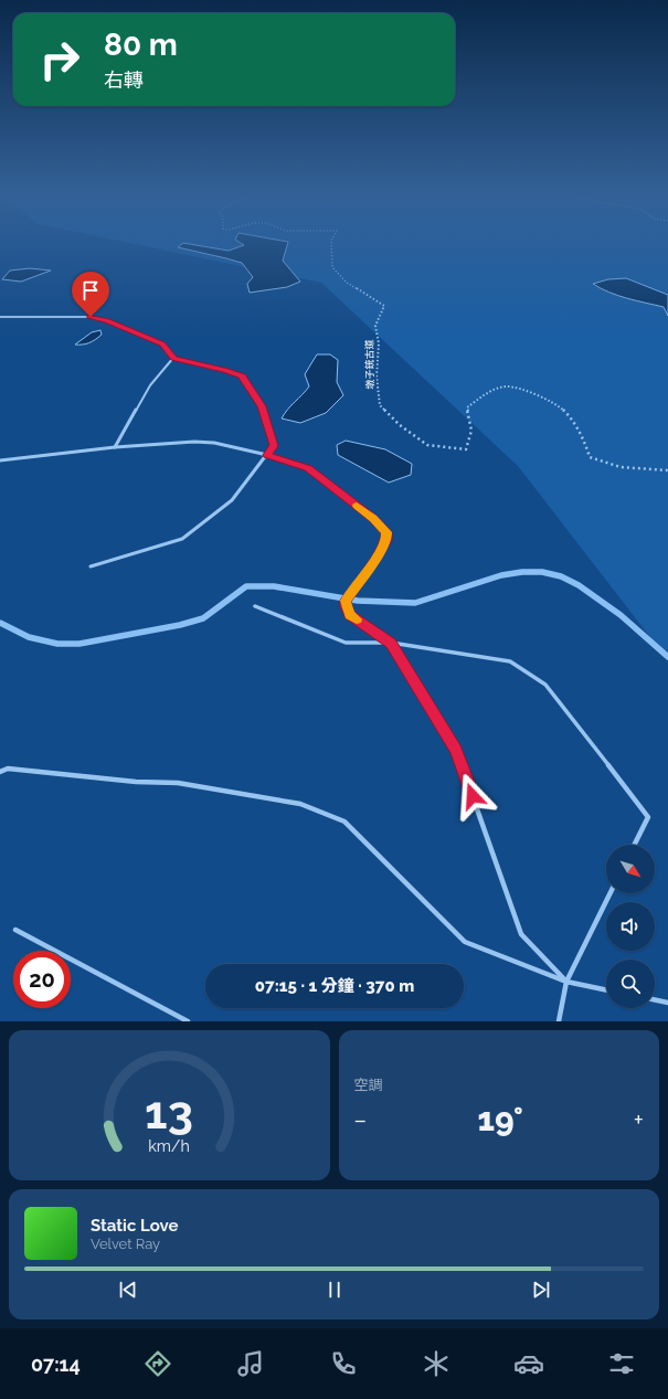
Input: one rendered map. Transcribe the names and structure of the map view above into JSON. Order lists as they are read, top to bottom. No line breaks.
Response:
{"streets":{"path":["墩子銃古道"]},"north":"bottom right","page":{"turn":["80 m","右轉"],"limit":"20","trip":"07:15 · 1 分鐘 · 370 m","tile":"空調","heat":["−","19°","+"],"song":["Static Love","Velvet Ray"],"tabs":"07:14","gauge":["13","km/h"]}}
